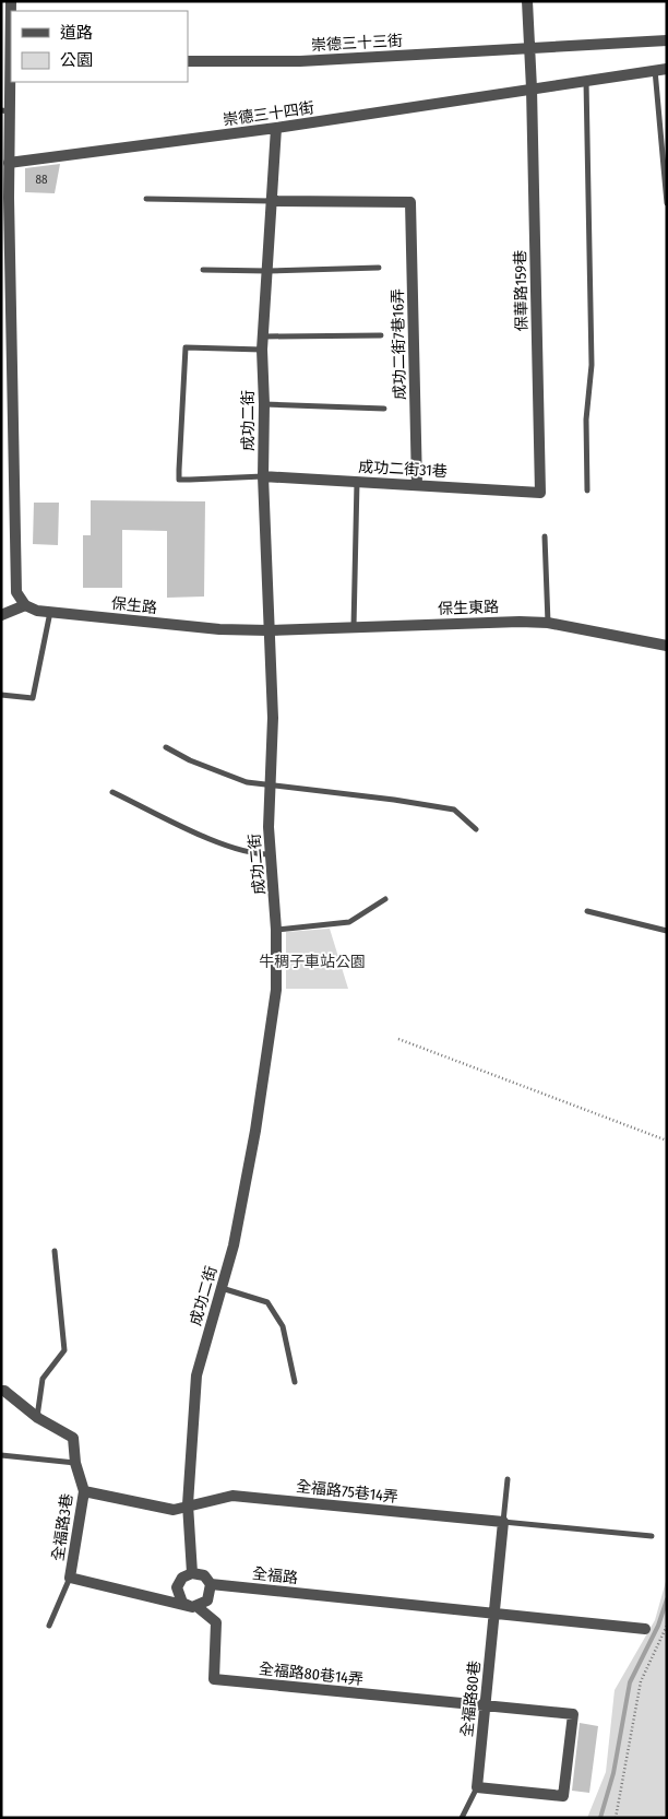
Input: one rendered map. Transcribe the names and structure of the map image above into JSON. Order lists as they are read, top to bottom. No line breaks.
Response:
{"streets":{"street":["崇德三十三街","崇德三十四街","保華路159巷","成功二街7巷16弄","成功二街","成功二街31巷","保生路","保生東路","全福路75巷14弄","全福路3巷","全福路","全福路80巷14弄","全福路80巷"]},"crossings":[["崇德三十三街","保華路159巷"],["崇德三十四街","保華路159巷"],["崇德三十四街","成功二街"],["保華路159巷","成功二街31巷"],["成功二街7巷16弄","成功二街"],["成功二街7巷16弄","成功二街31巷"],["成功二街","成功二街31巷"],["成功二街","保生路"],["成功二街","保生東路"],["成功二街","全福路75巷14弄"],["成功二街","全福路"],["成功二街","全福路80巷14弄"],["保生路","保生東路"],["全福路75巷14弄","全福路3巷"],["全福路","全福路80巷14弄"],["全福路","全福路80巷"],["全福路80巷14弄","全福路80巷"]],"parks":["牛稠子車站公園"],"house_numbers":["88"],"legend":["道路","公園"]}
